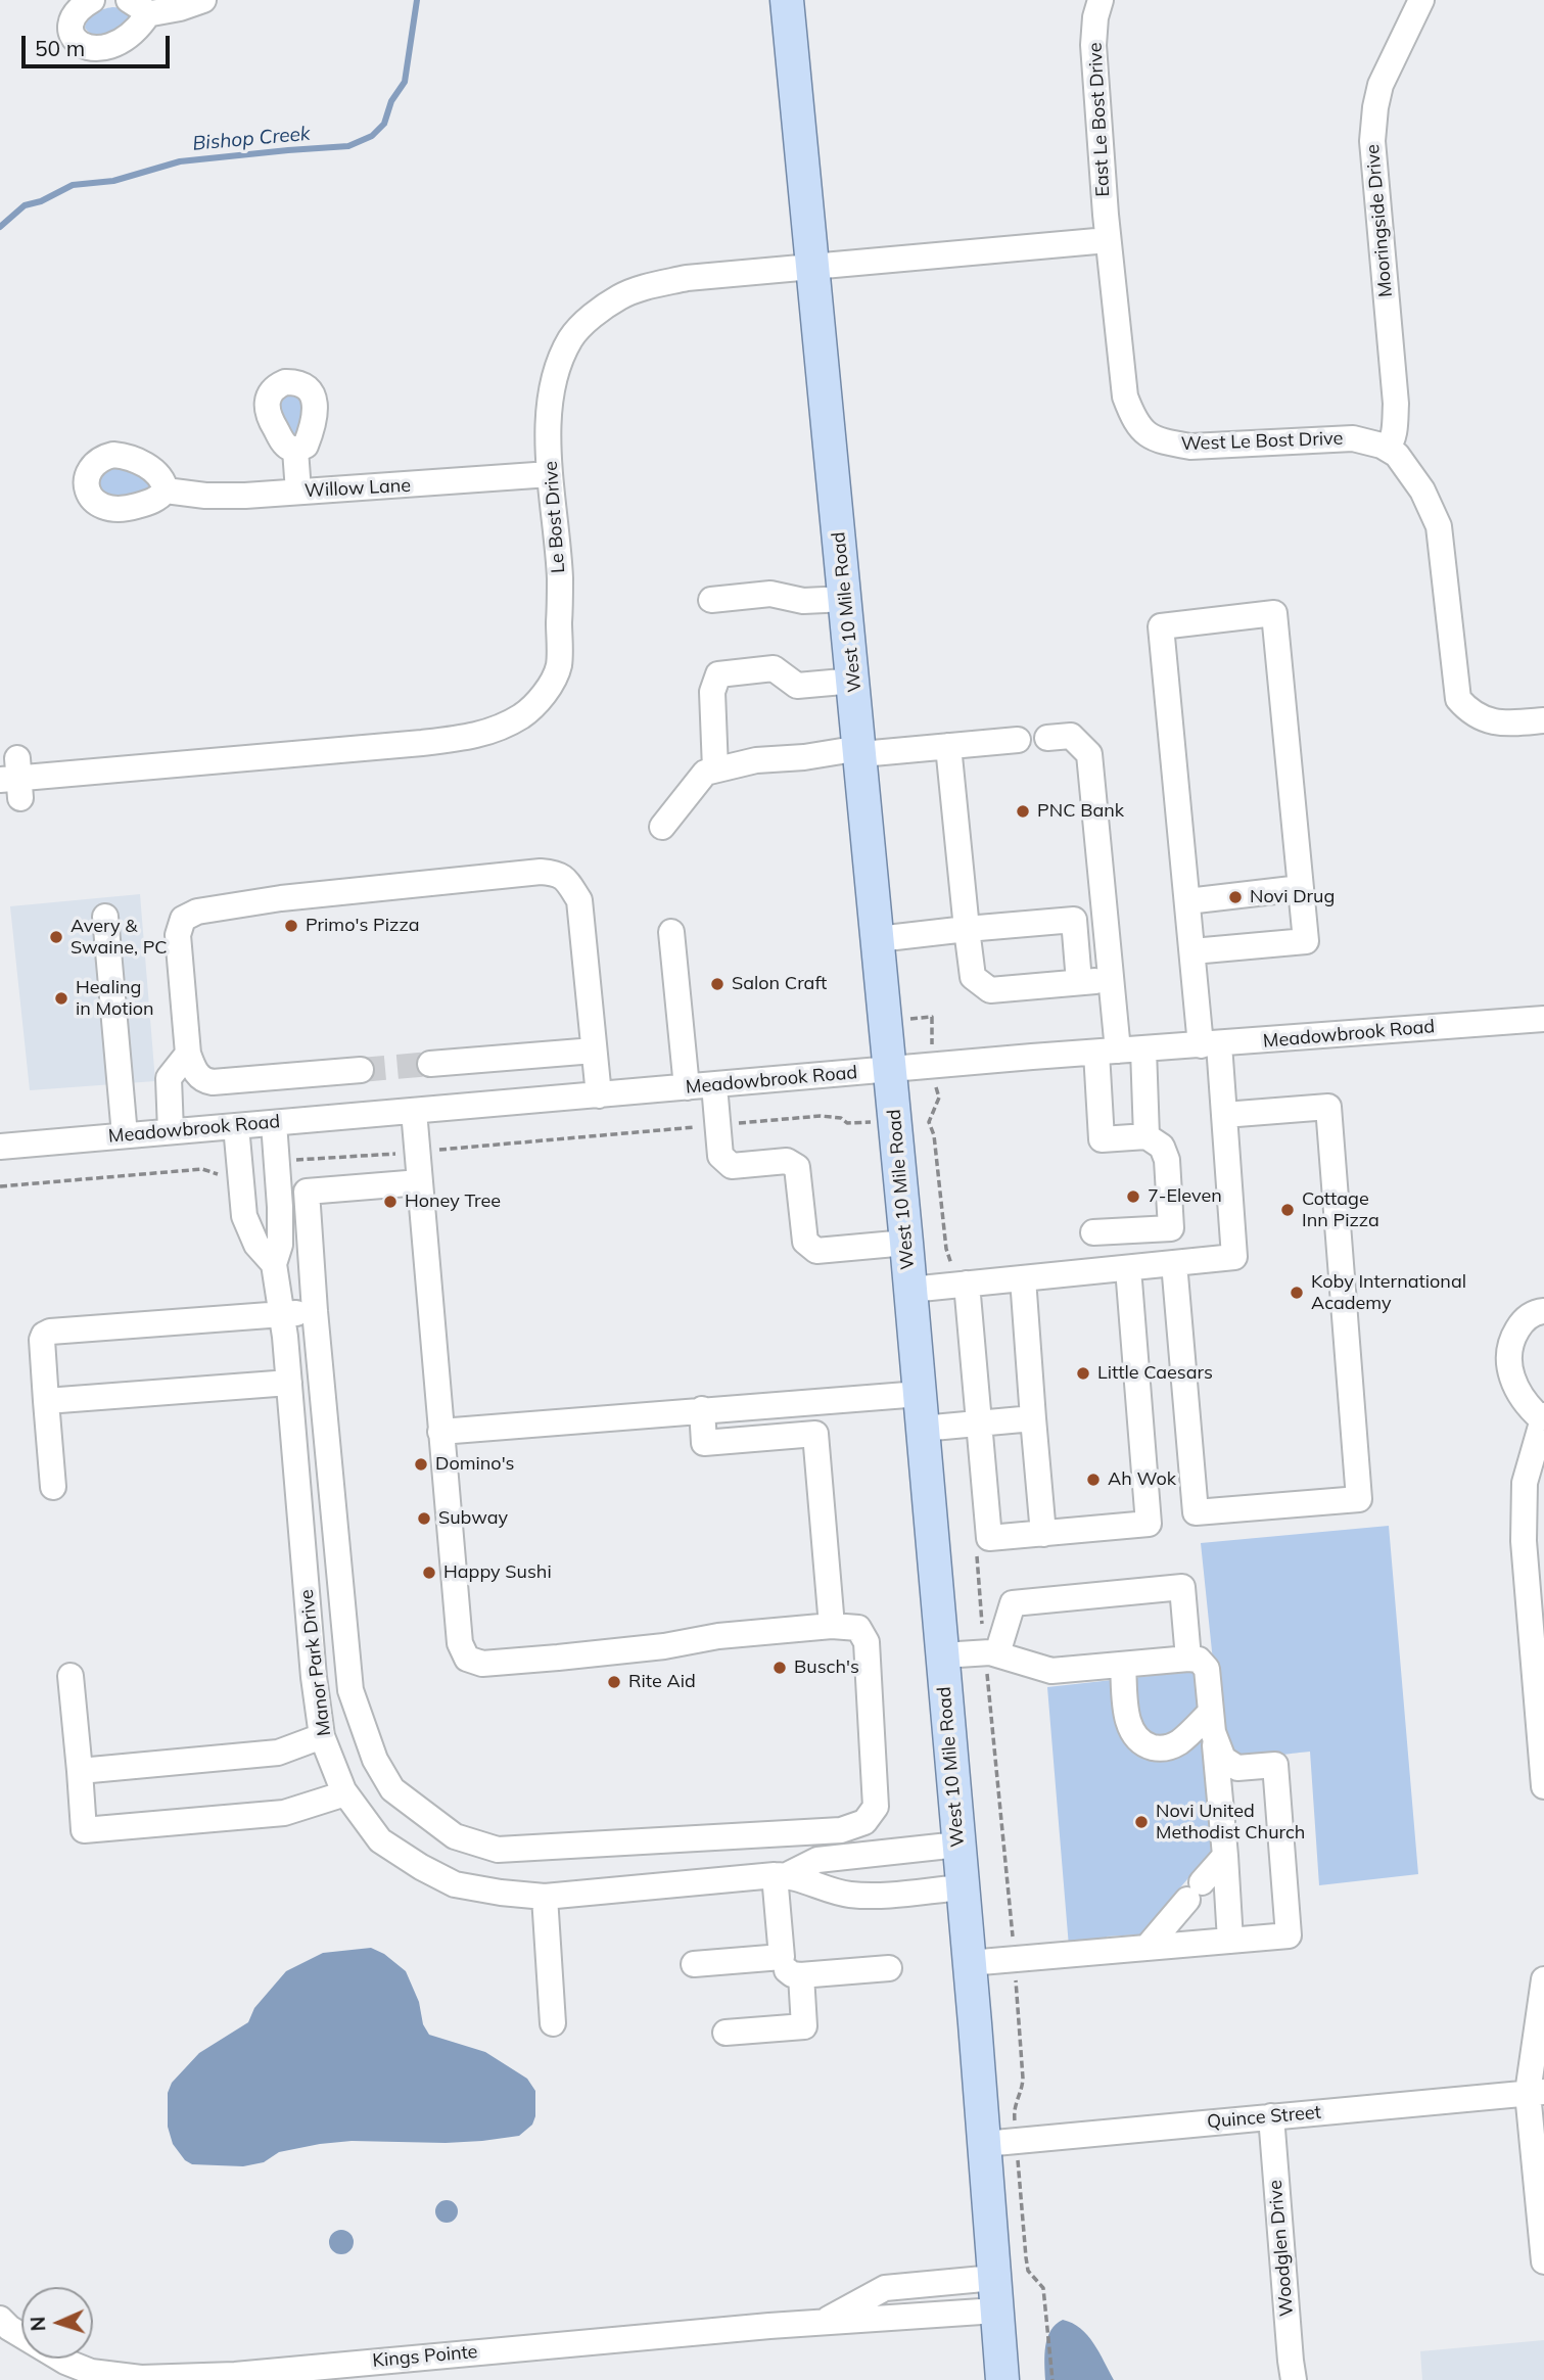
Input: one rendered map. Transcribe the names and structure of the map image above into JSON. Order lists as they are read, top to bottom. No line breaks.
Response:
{"streets":{"main road":["West 10 Mile Road"],"street":["East Le Bost Drive","Mooringside Drive","West Le Bost Drive","Willow Lane","Le Bost Drive","Meadowbrook Road","Manor Park Drive","Quince Street","Woodglen Drive","Kings Pointe"]},"crossings":[["East Le Bost Drive","West Le Bost Drive"],["East Le Bost Drive","Le Bost Drive"],["Mooringside Drive","West Le Bost Drive"],["West Le Bost Drive","Le Bost Drive"],["Willow Lane","Le Bost Drive"],["Le Bost Drive","West 10 Mile Road"],["West 10 Mile Road","Meadowbrook Road"],["West 10 Mile Road","Manor Park Drive"],["West 10 Mile Road","Quince Street"],["West 10 Mile Road","Kings Pointe"],["Meadowbrook Road","Manor Park Drive"],["Quince Street","Woodglen Drive"]],"water":["Bishop Creek"],"places":["PNC Bank","Novi Drug","Primo's Pizza","Avery & Swaine, PC","Salon Craft","Healing in Motion","7-Eleven","Honey Tree","Cottage Inn Pizza","Koby International Academy","Little Caesars","Domino's","Ah Wok","Subway","Happy Sushi","Busch's","Rite Aid","Novi United Methodist Church"],"scale_bar":"50 m","north":"left"}
